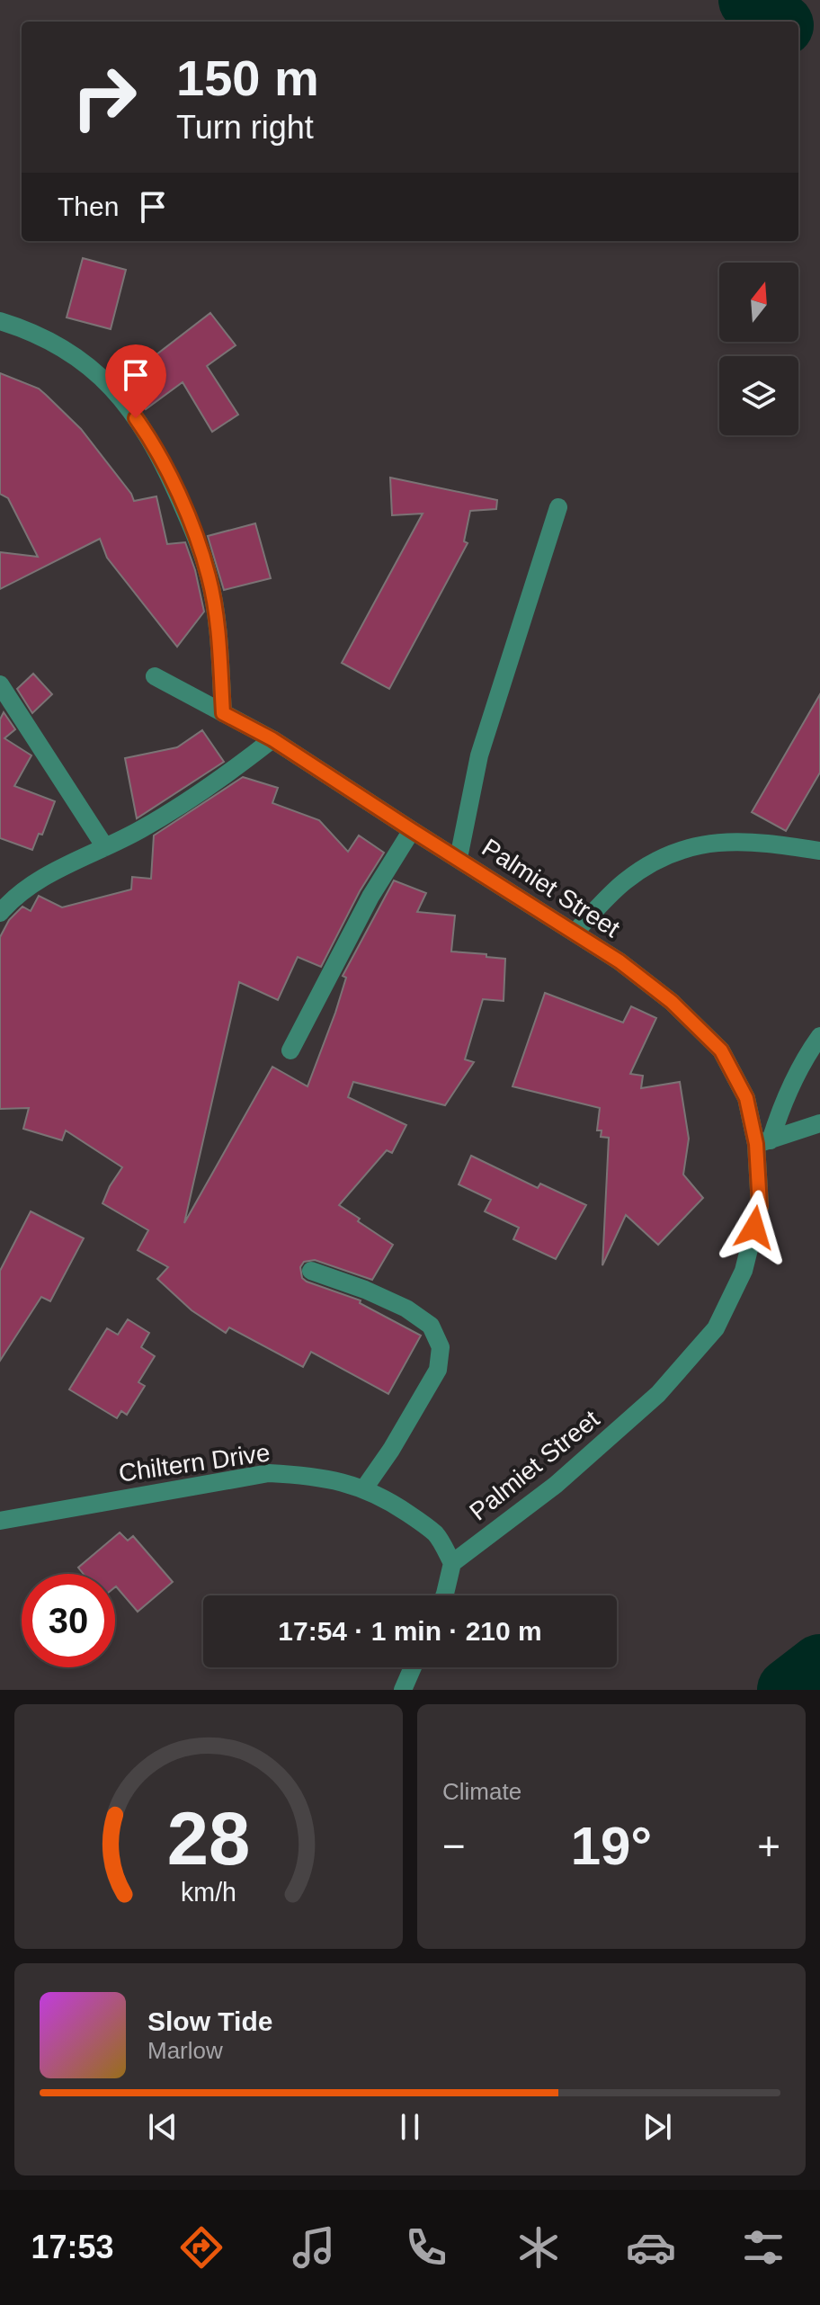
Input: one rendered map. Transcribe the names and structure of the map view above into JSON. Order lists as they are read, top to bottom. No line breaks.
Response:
{"streets":{"street":["Palmiet Street","Chiltern Drive"]},"crossings":[["Palmiet Street","Chiltern Drive"]],"north":"top","page":{"turn":["150 m","Turn right"],"then":"Then","limit":"30","trip":"17:54 · 1 min · 210 m","tile":"Climate","heat":["−","19°","+"],"song":["Slow Tide","Marlow"],"tabs":"17:53","gauge":["28","km/h"]}}
